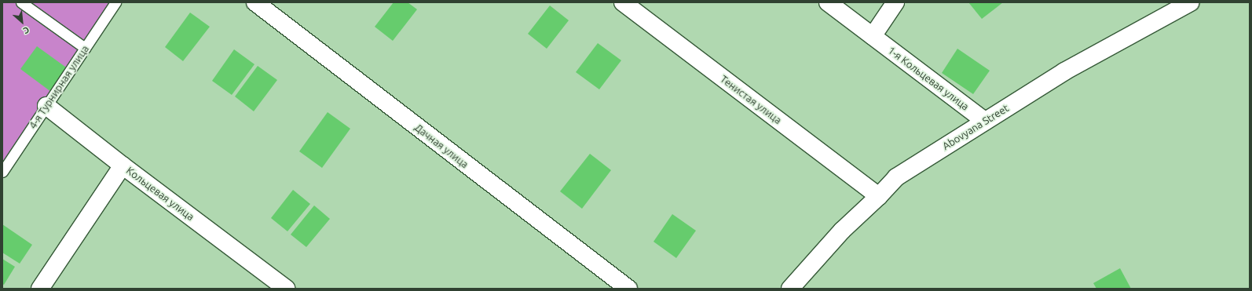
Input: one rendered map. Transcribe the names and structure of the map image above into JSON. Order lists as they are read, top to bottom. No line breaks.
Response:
{"streets":{"street":["1-я Кольцевая улица","Тенистая улица","Abovyana Street","Дачная улица","Кольцевая улица"],"lane":["4-я Турнирная улица"]},"crossings":[["1-я Кольцевая улица","Abovyana Street"],["Тенистая улица","Abovyana Street"]],"north":"bottom right"}
